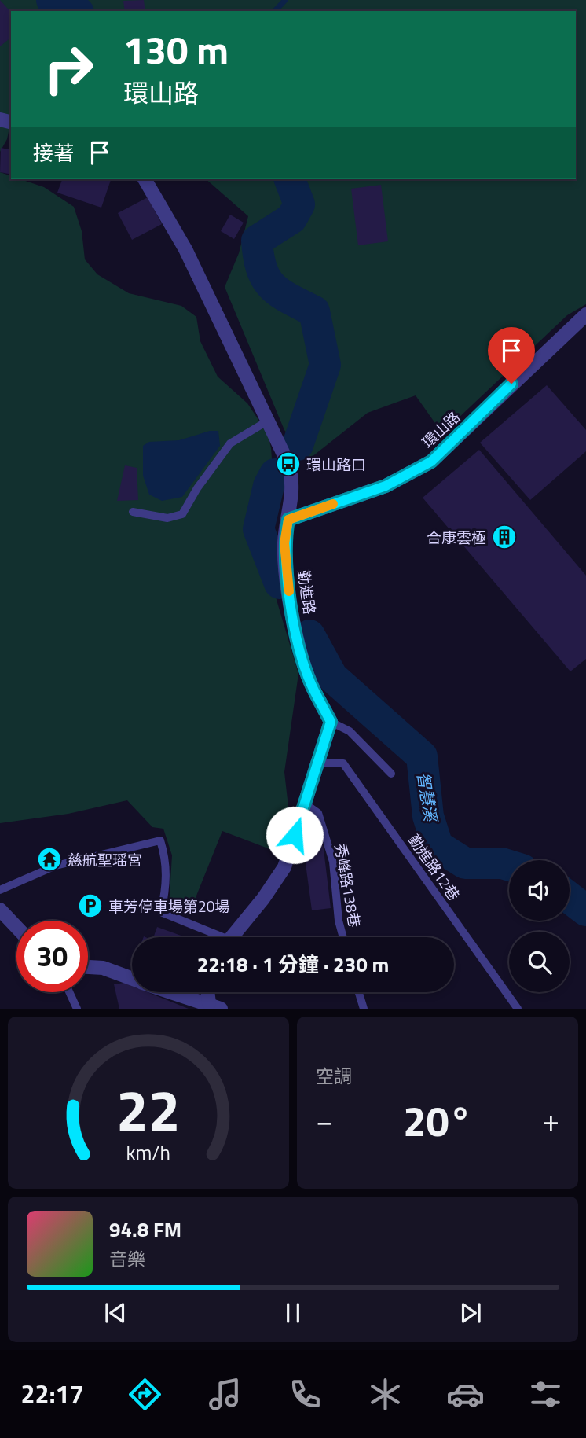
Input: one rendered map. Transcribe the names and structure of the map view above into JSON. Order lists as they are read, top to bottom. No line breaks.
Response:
{"streets":{"street":["環山路","勤進路"],"lane":["勤進路12巷","秀峰路138巷"]},"crossings":[["環山路","勤進路"]],"water":["智慧溪"],"places":{"bus stop":["環山路口"],"building":["合康雲極"],"temple":["慈航聖瑶宮"],"parking":["車芳停車場第20場"]},"page":{"turn":["130 m","環山路"],"then":"接著","limit":"30","trip":"22:18 · 1 分鐘 · 230 m","tile":"空調","heat":["−","20°","+"],"song":["94.8 FM","音樂"],"tabs":"22:17","gauge":["22","km/h"]}}
